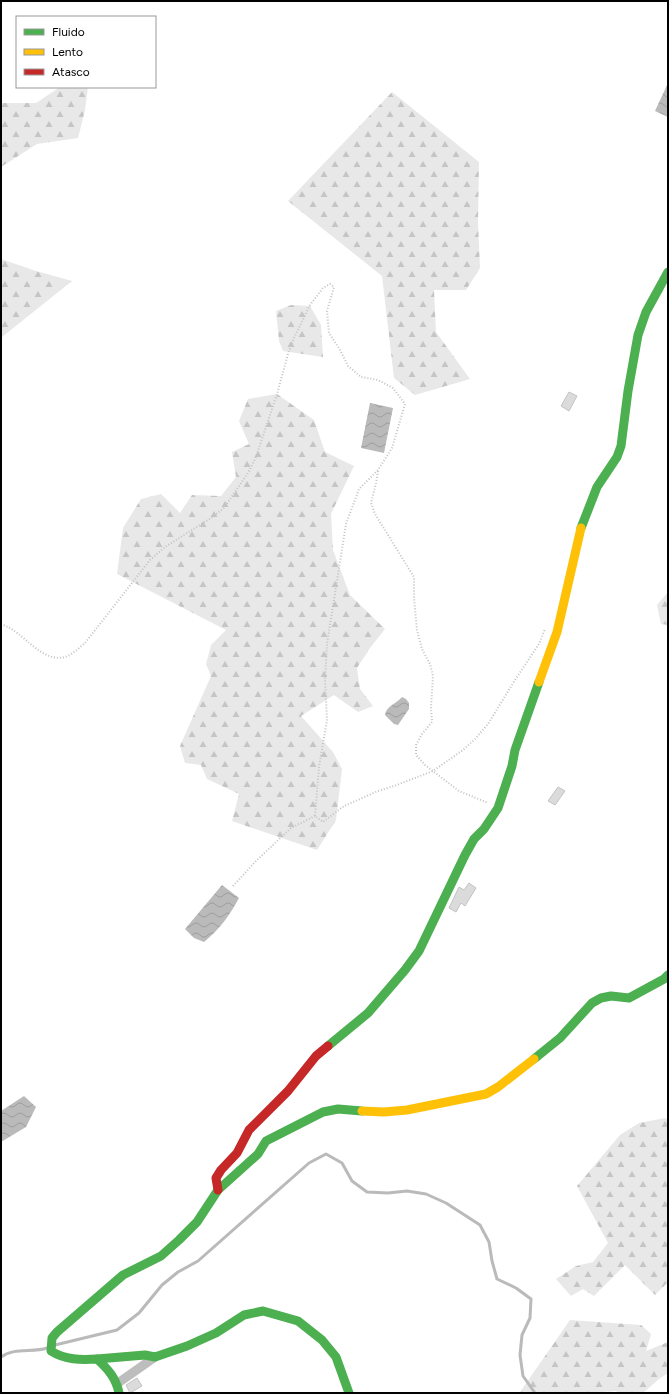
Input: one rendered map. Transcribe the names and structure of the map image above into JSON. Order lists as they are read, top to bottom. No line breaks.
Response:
{"legend":["Fluido","Lento","Atasco"]}
